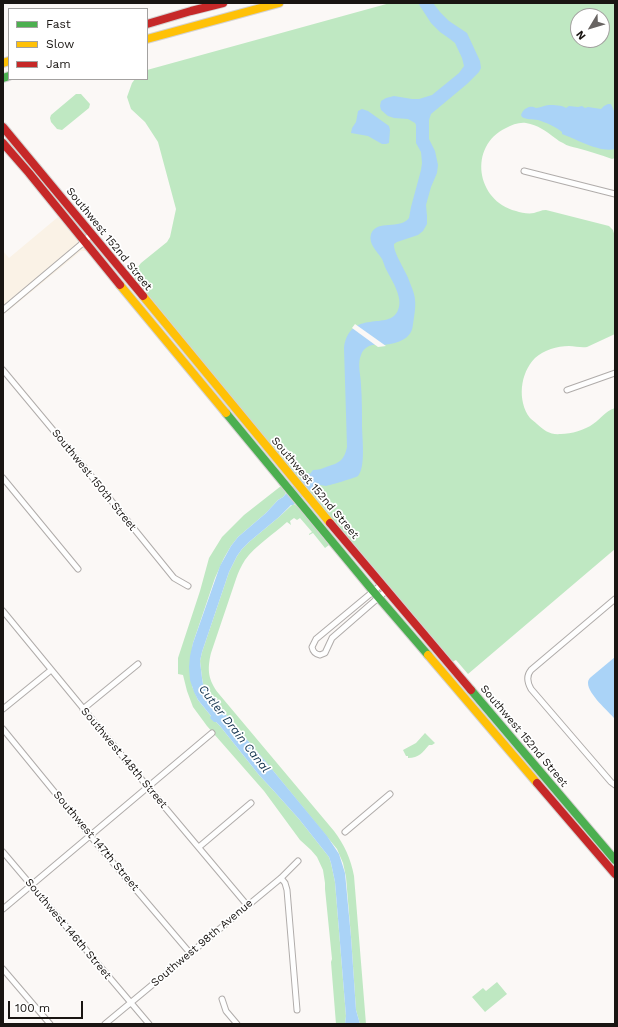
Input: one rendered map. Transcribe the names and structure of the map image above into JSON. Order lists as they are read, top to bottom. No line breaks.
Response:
{"streets":{"main road":["Southwest 152nd Street"],"street":["Southwest 150th Street","Southwest 148th Street","Southwest 147th Street","Southwest 146th Street","Southwest 98th Avenue"]},"crossings":[["Southwest 148th Street","Southwest 98th Avenue"],["Southwest 147th Street","Southwest 98th Avenue"],["Southwest 146th Street","Southwest 98th Avenue"]],"water":["Cutler Drain Canal"],"legend":["Fast","Slow","Jam"],"scale_bar":"100 m","north":"bottom left"}
